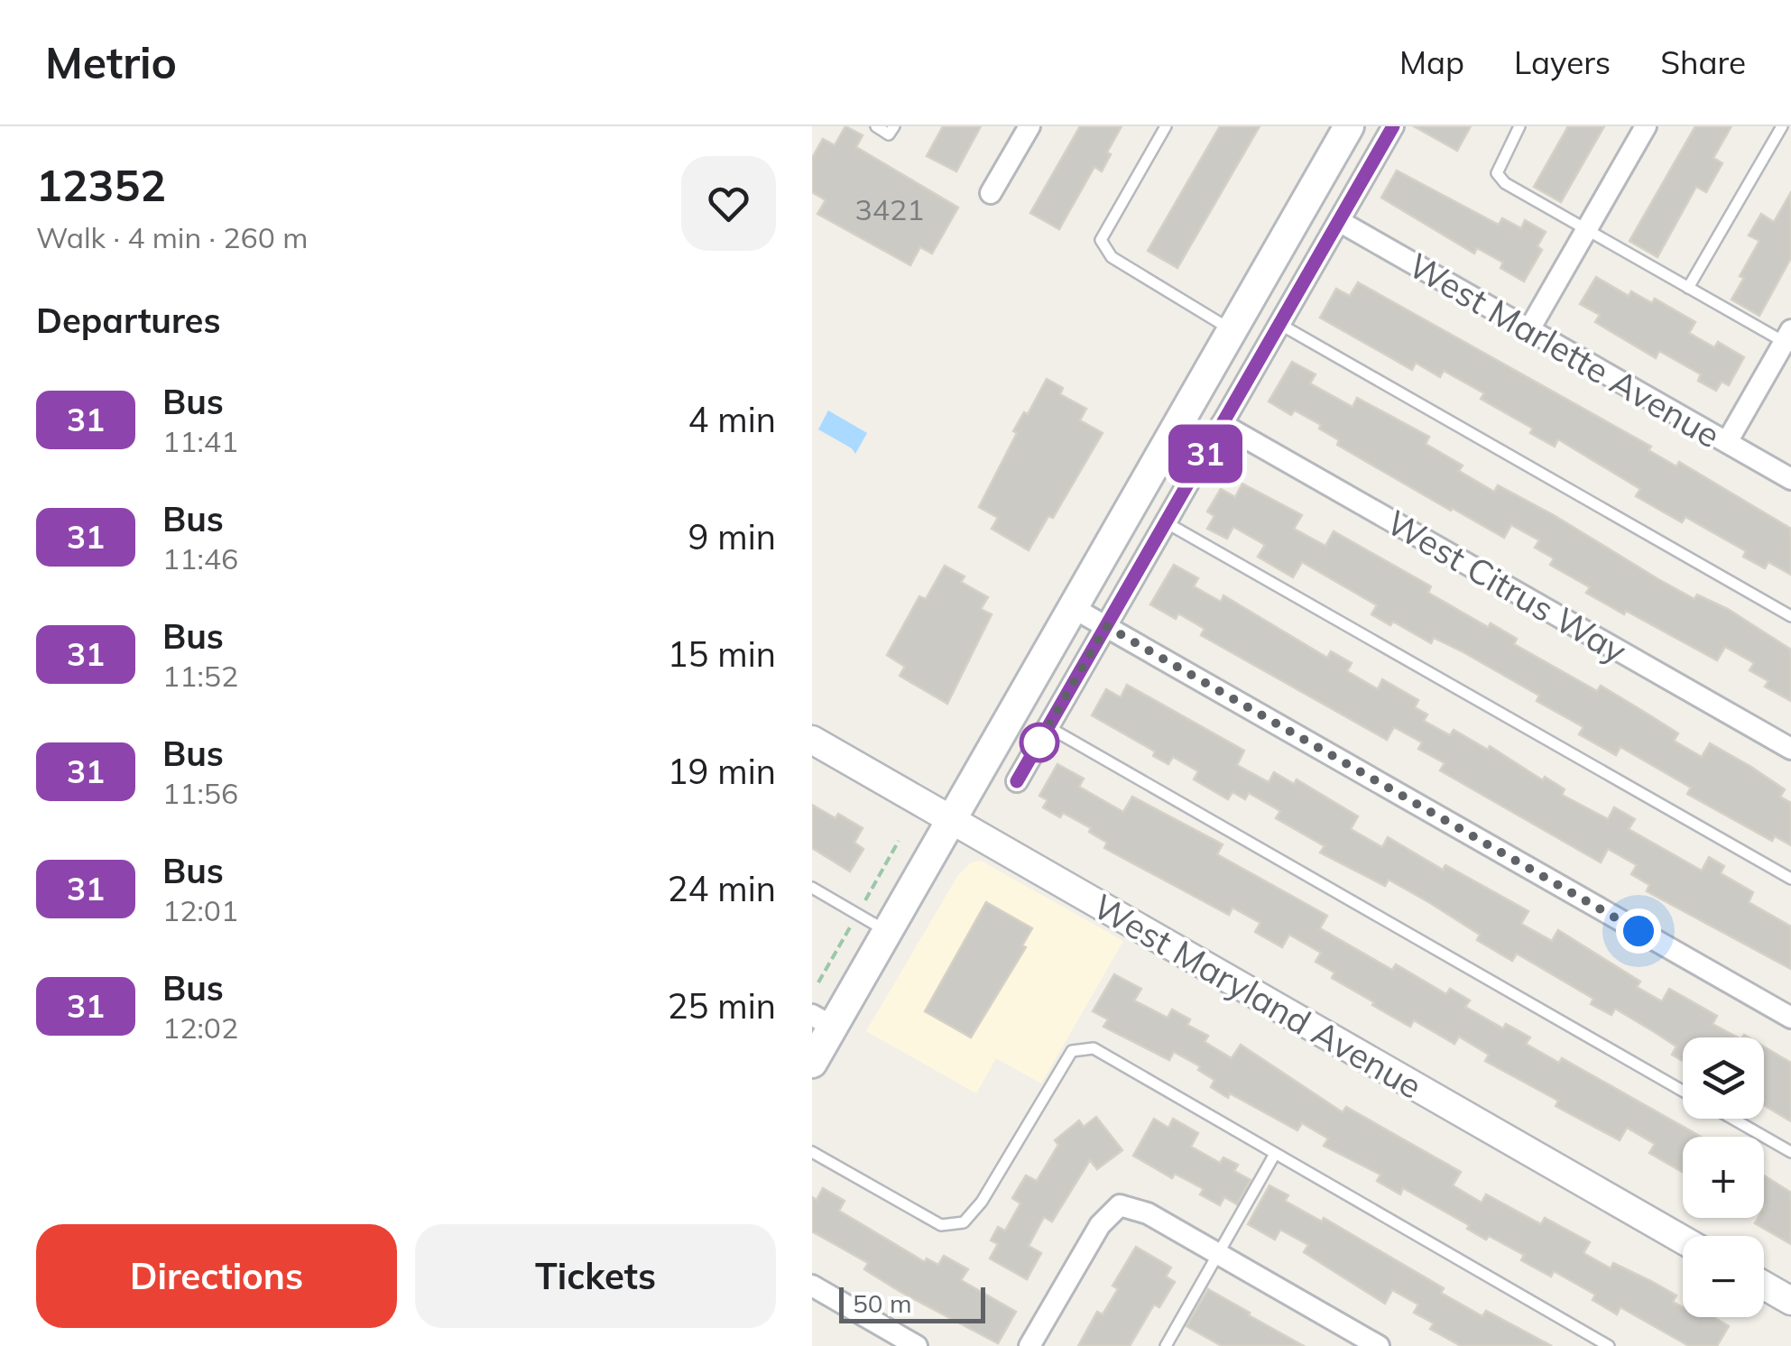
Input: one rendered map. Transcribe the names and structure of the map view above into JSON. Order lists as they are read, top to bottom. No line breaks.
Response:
{"streets":{"street":["West Marlette Avenue","West Citrus Way","West Maryland Avenue"]},"lines":["bus line 31"],"house_numbers":["3421"],"scale_bar":"50 m","page":{"header":"Metrio","nav":["Map","Layers","Share"],"heading":[["12352","Walk · 4 min · 260 m"],"Departures"],"on_map":"31","list":[{"mark":"31","name":"Bus","note":"11:41","value":"4 min"},{"mark":"31","name":"Bus","note":"11:46","value":"9 min"},{"mark":"31","name":"Bus","note":"11:52","value":"15 min"},{"mark":"31","name":"Bus","note":"11:56","value":"19 min"},{"mark":"31","name":"Bus","note":"12:01","value":"24 min"},{"mark":"31","name":"Bus","note":"12:02","value":"25 min"}],"map_buttons":["+","−"],"buttons":["Directions","Tickets"],"scale":"50 m"}}
